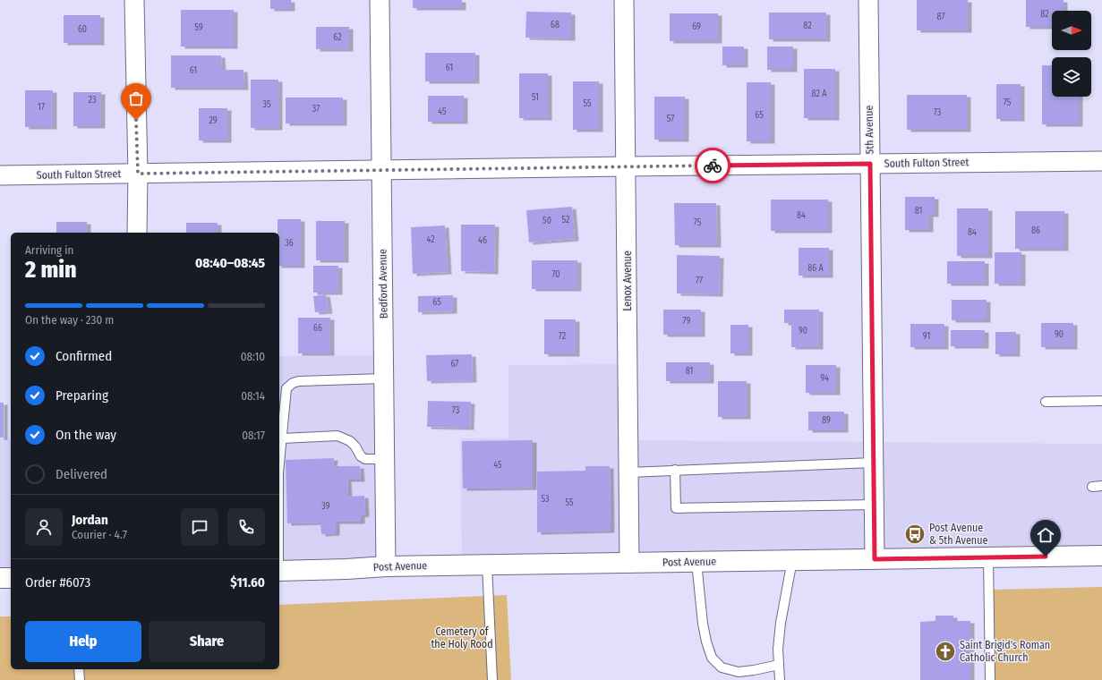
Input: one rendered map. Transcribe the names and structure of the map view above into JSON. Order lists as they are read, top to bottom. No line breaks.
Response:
{"streets":{"main road":["Post Avenue"],"street":["5th Avenue","South Fulton Street","Lenox Avenue","Bedford Avenue"]},"crossings":[["5th Avenue","South Fulton Street"],["5th Avenue","Post Avenue"],["South Fulton Street","Lenox Avenue"],["South Fulton Street","Bedford Avenue"],["Lenox Avenue","Post Avenue"],["Bedford Avenue","Post Avenue"]],"parks":["Cemetery of the Holy Rood"],"places":{"bus stop":["Post Avenue & 5th Avenue"],"church":["Saint Brigid's Roman Catholic Church"]},"house_numbers":["82","87","68","82","69","59","60","62","61","61","82 A","51","23","75","55","35","17","37","45","73","65","57","29","81","84","52","50","75","86","84","42","46","36","86 A","70","77","65","79","66","90","90","72","91","67","81","94","73","89","45","53","55","39"],"north":"right","page":{"heading":["2 min","Arriving in","08:40–08:45"],"panel":["Jordan","Courier · 4.7","Order #6073","$11.60"],"bar":"On the way · 230 m","list":[["Confirmed","08:10"],["Preparing","08:14"],["On the way","08:17"],"Delivered"],"buttons":["Help","Share"]}}
